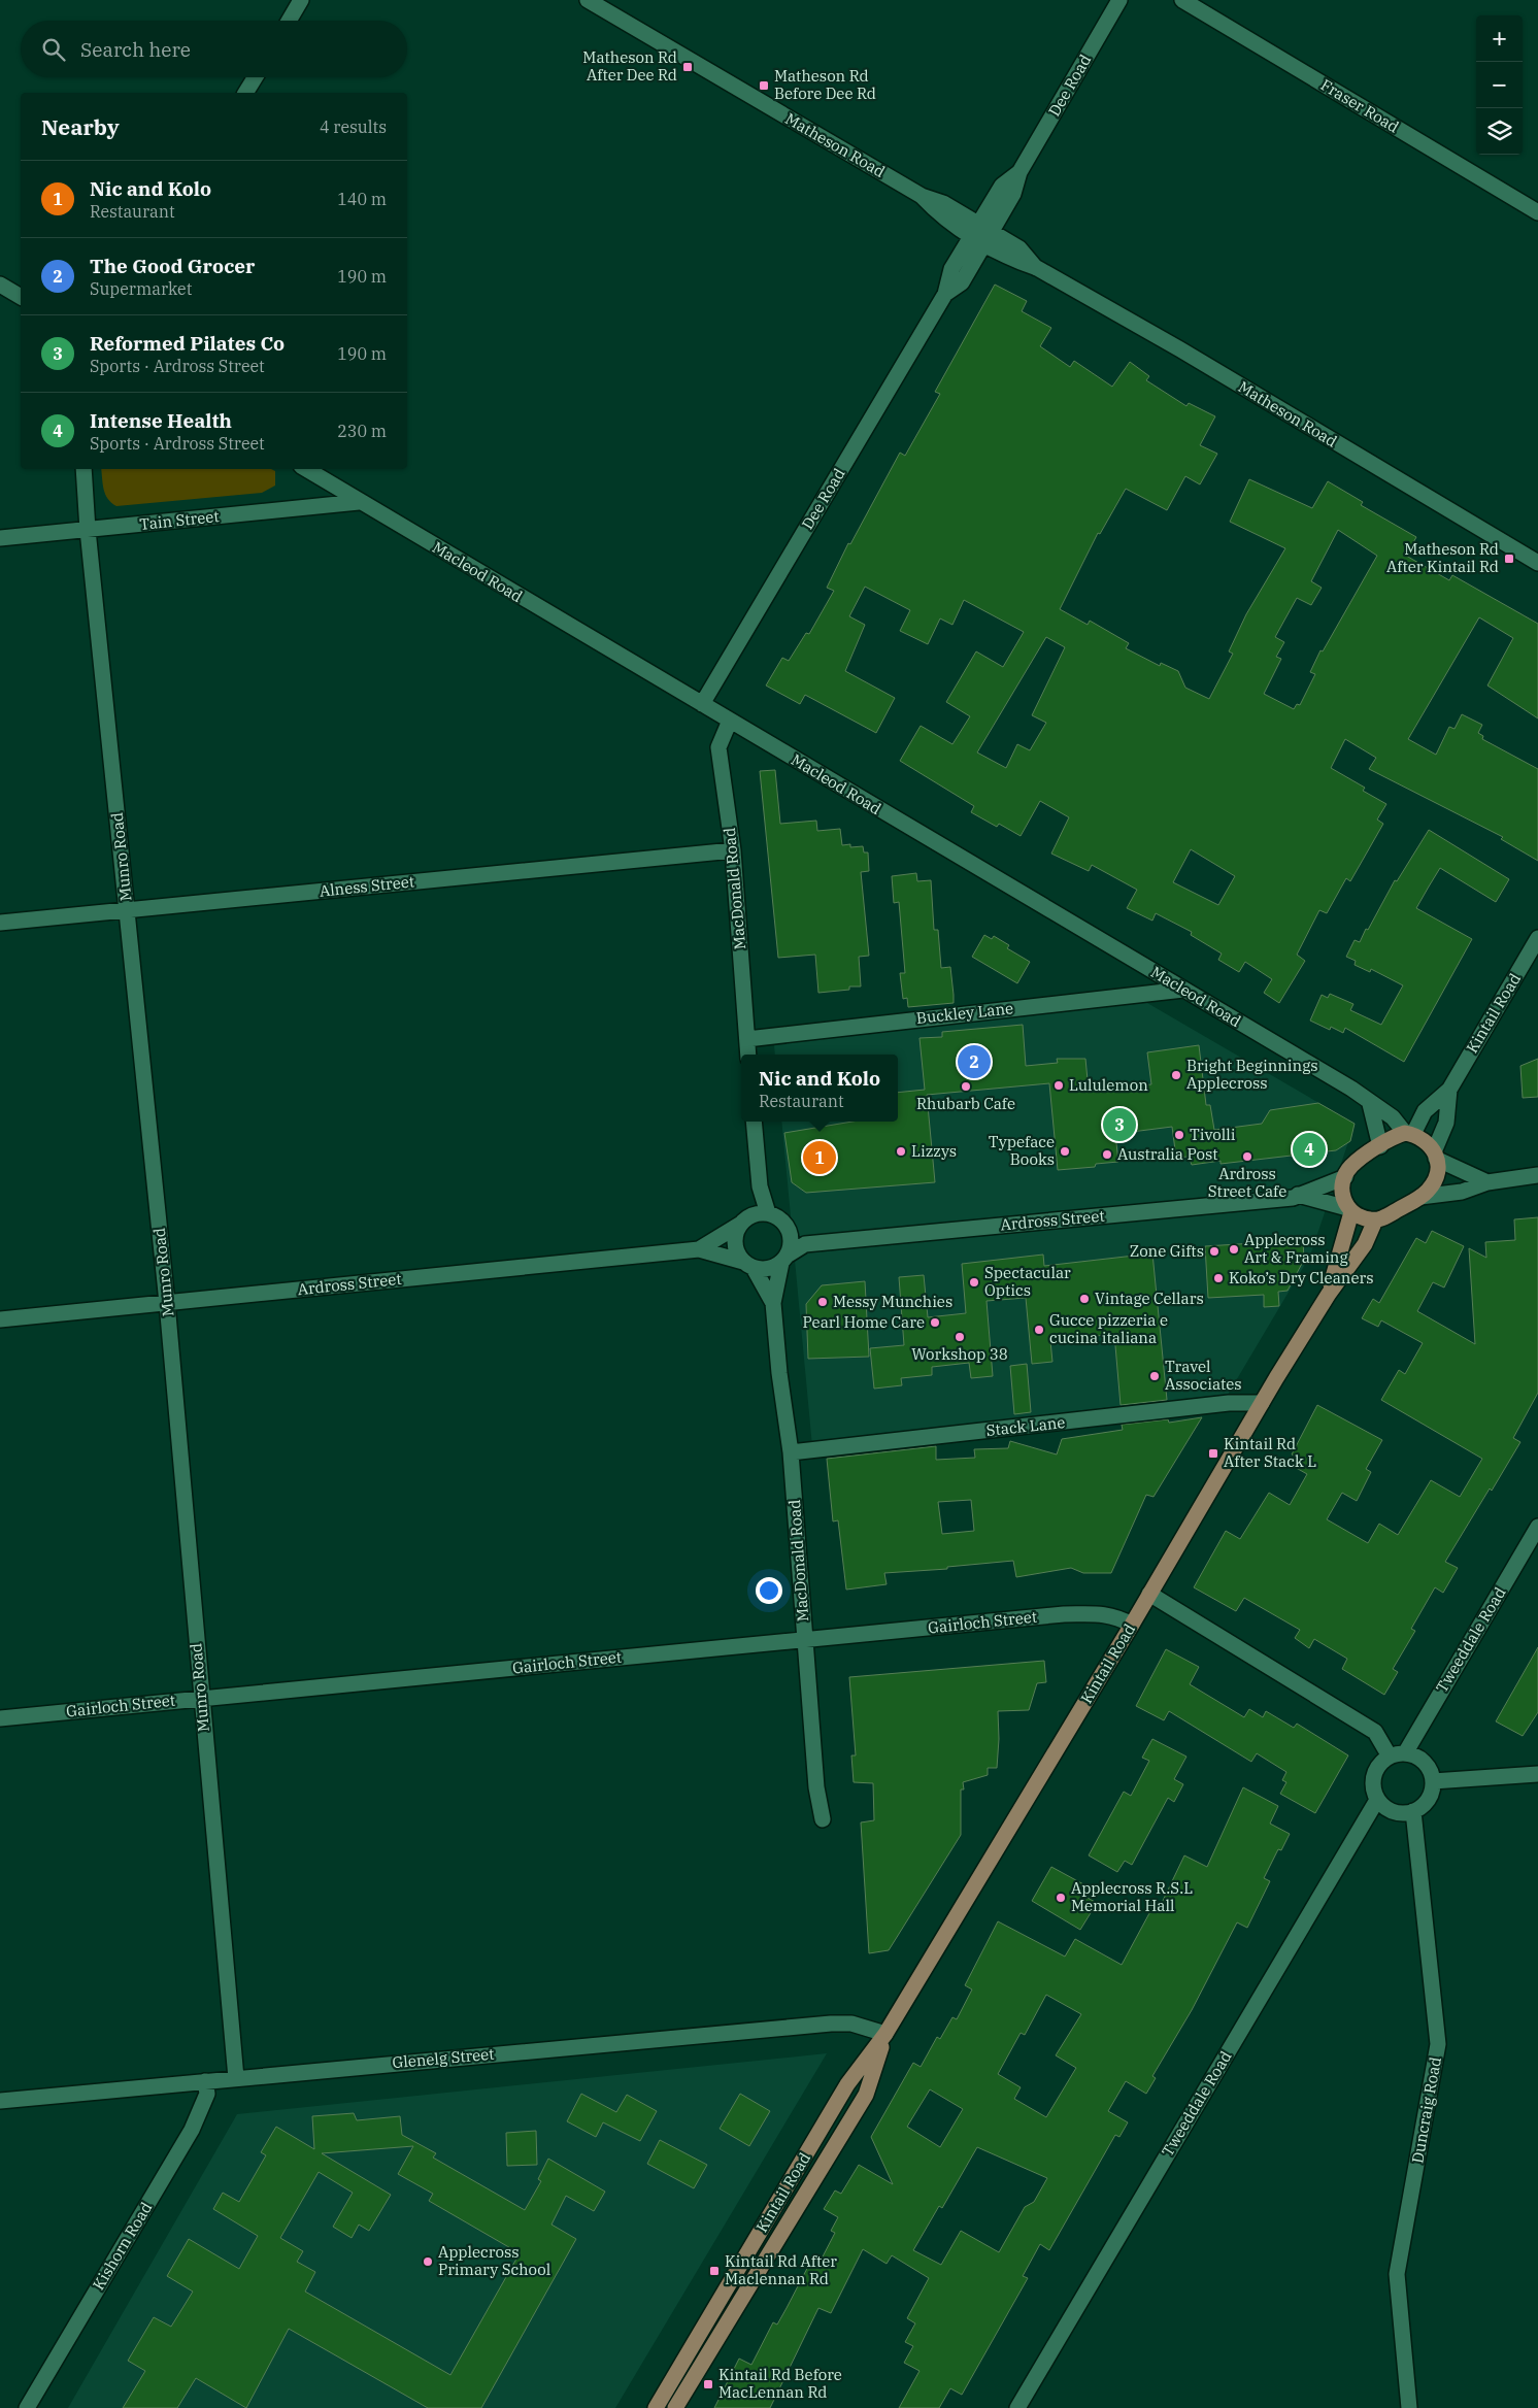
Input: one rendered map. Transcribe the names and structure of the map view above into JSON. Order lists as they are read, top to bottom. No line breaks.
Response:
{"streets":{"main road":["Kintail Road"],"street":["Dee Road","Fraser Road","Matheson Road","Tain Street","Macleod Road","Munro Road","Alness Street","MacDonald Road","Buckley Lane","Ardross Street","Stack Lane","Gairloch Street","Tweeddale Road","Glenelg Street","Duncraig Road","Kishorn Road"]},"crossings":[["Dee Road","Matheson Road"],["Dee Road","Macleod Road"],["Tain Street","Macleod Road"],["Tain Street","Munro Road"],["Macleod Road","MacDonald Road"],["Macleod Road","Buckley Lane"],["Macleod Road","Kintail Road"],["Macleod Road","Ardross Street"],["Munro Road","Alness Street"],["Munro Road","Ardross Street"],["Munro Road","Gairloch Street"],["Munro Road","Glenelg Street"],["Alness Street","MacDonald Road"],["MacDonald Road","Buckley Lane"],["MacDonald Road","Ardross Street"],["MacDonald Road","Stack Lane"],["MacDonald Road","Gairloch Street"],["Kintail Road","Ardross Street"],["Kintail Road","Stack Lane"],["Kintail Road","Gairloch Street"],["Kintail Road","Glenelg Street"],["Tweeddale Road","Duncraig Road"],["Glenelg Street","Kishorn Road"]],"places":{"transit":["Matheson Rd After Dee Rd","Matheson Rd Before Dee Rd","Matheson Rd After Kintail Rd","Kintail Rd After Stack L","Kintail Rd After Maclennan Rd","Kintail Rd Before MacLennan Rd"],"other":["Bright Beginnings Applecross","Lululemon","Rhubarb Cafe","Tivolli","Lizzys","Typeface Books","Australia Post","Ardross Street Cafe","Applecross Art & Framing","Zone Gifts","Koko’s Dry Cleaners","Spectacular Optics","Vintage Cellars","Messy Munchies","Pearl Home Care","Gucce pizzeria e cucina italiana","Workshop 38","Travel Associates","Applecross R.S.L Memorial Hall","Applecross Primary School"]},"page":{"map_buttons":["+","−"],"search":"Search here","heading":["Nearby","4 results"],"list":[{"mark":"1","name":"Nic and Kolo","note":"Restaurant","value":"140 m"},{"mark":"2","name":"The Good Grocer","note":"Supermarket","value":"190 m"},{"mark":"3","name":"Reformed Pilates Co","note":"Sports · Ardross Street","value":"190 m"},{"mark":"4","name":"Intense Health","note":"Sports · Ardross Street","value":"230 m"}],"pins":["2","3","4","1"],"popup":["Nic and Kolo","Restaurant"]}}
